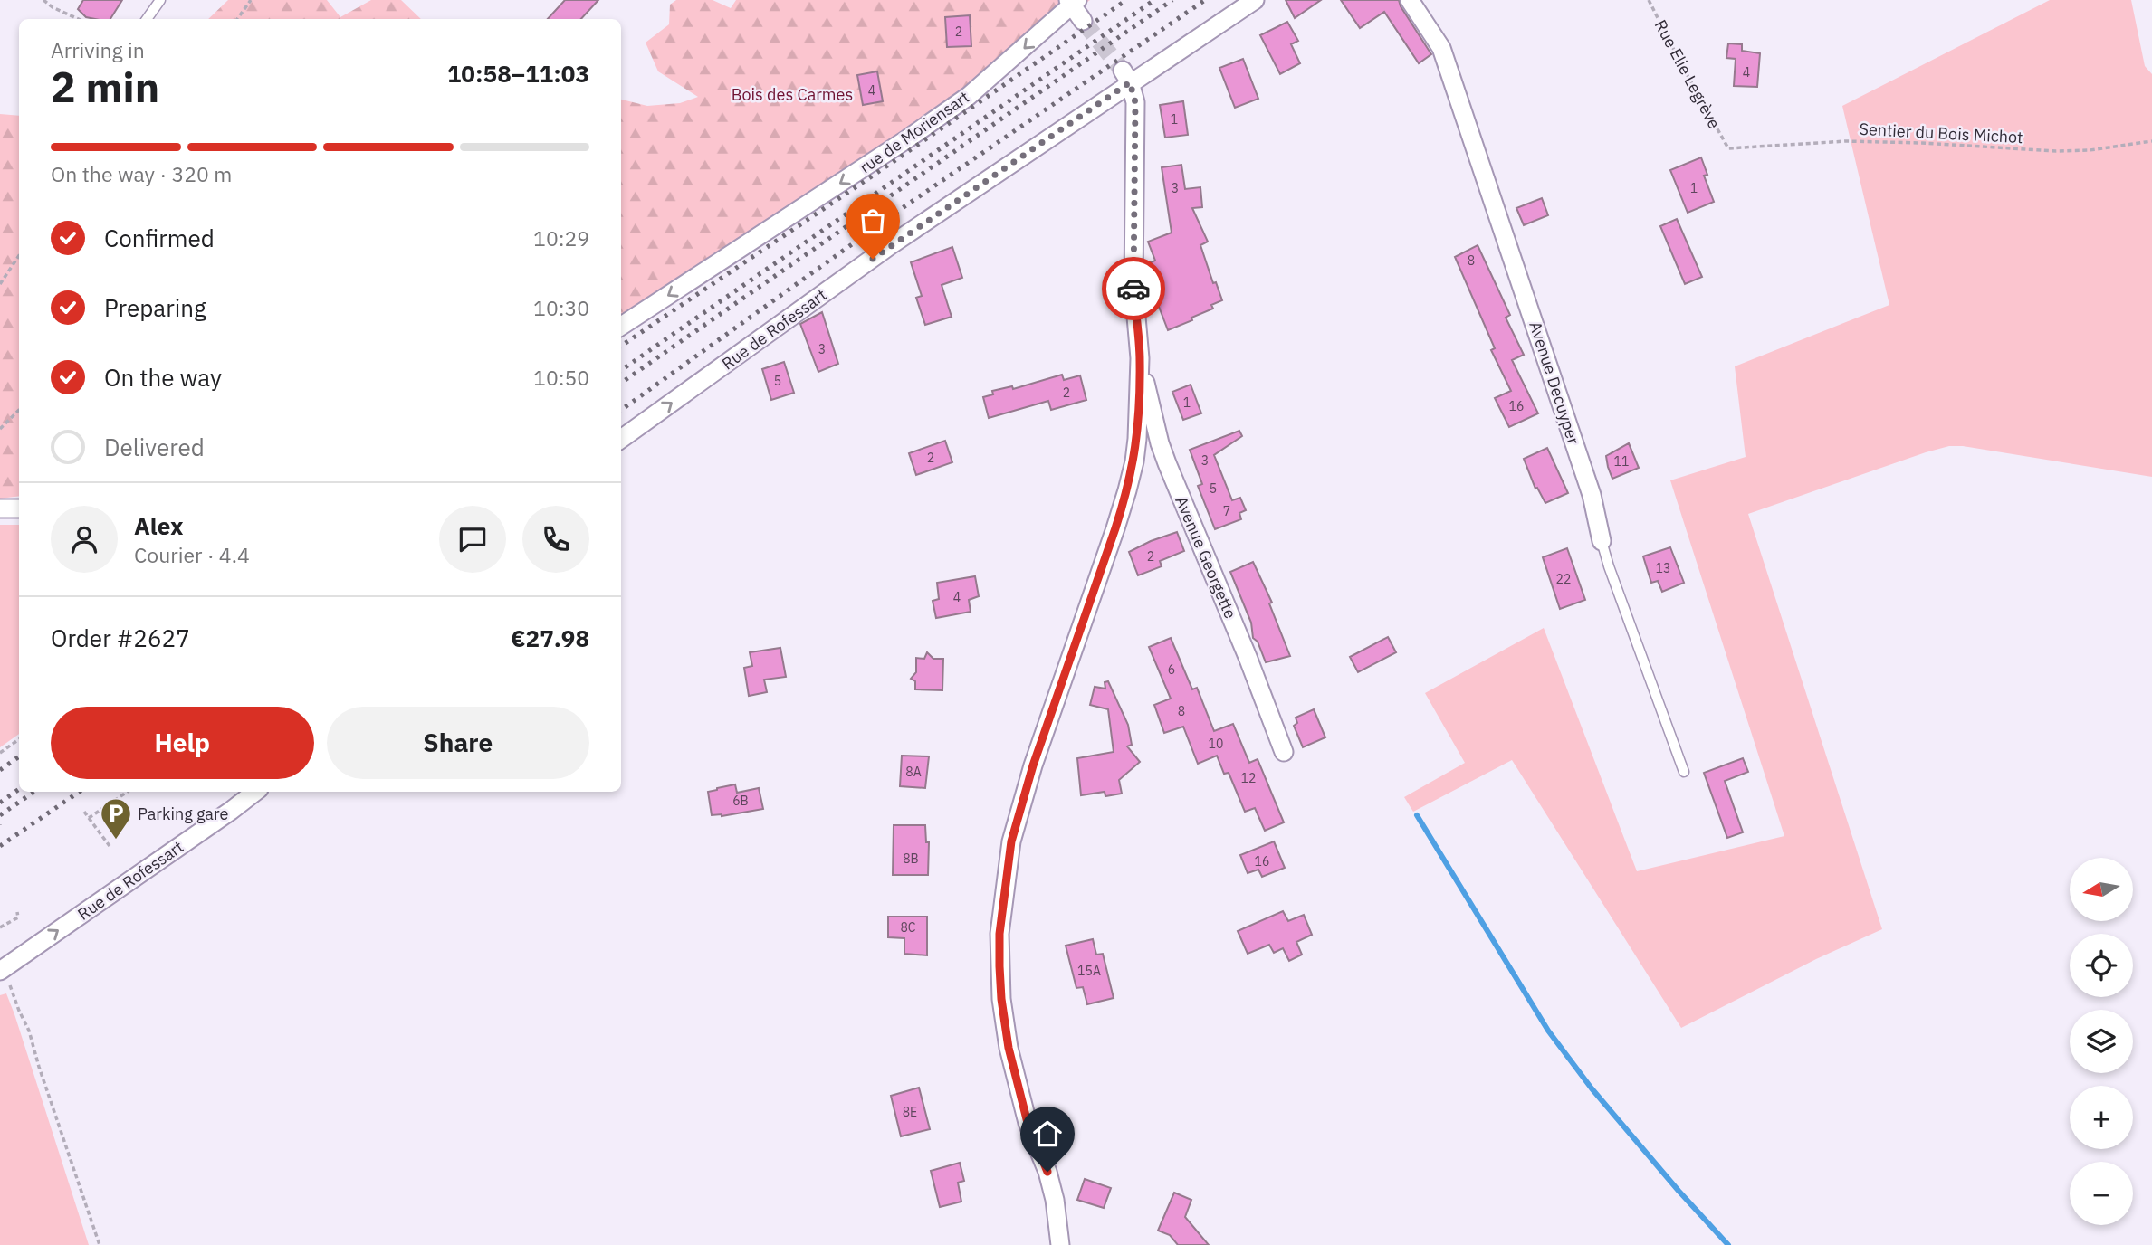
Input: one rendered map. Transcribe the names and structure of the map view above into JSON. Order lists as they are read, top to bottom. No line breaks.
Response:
{"streets":{"street":["rue de Moriensart","Rue de Rofessart","Avenue Decuyper","Avenue Georgette"],"path":["Rue Elie Legrève","Sentier du Bois Michot"]},"crossings":[["Rue Elie Legrève","Sentier du Bois Michot"]],"one_way":["rue de Moriensart","Rue de Rofessart"],"parks":["Bois des Carmes"],"places":{"parking":["Parking gare"]},"house_numbers":["2","4","4","1","3","1","8","3","5","2","1","16","2","3","11","5","7","2","13","22","4","6","8","10","8A","12","6B","8B","16","8C","15A","8E"],"north":"left","page":{"heading":["2 min","Arriving in","10:58–11:03"],"panel":["Alex","Courier · 4.4","Order #2627","€27.98"],"bar":"On the way · 320 m","list":[["Confirmed","10:29"],["Preparing","10:30"],["On the way","10:50"],"Delivered"],"buttons":["Help","Share"],"map_buttons":["+","−"]}}
